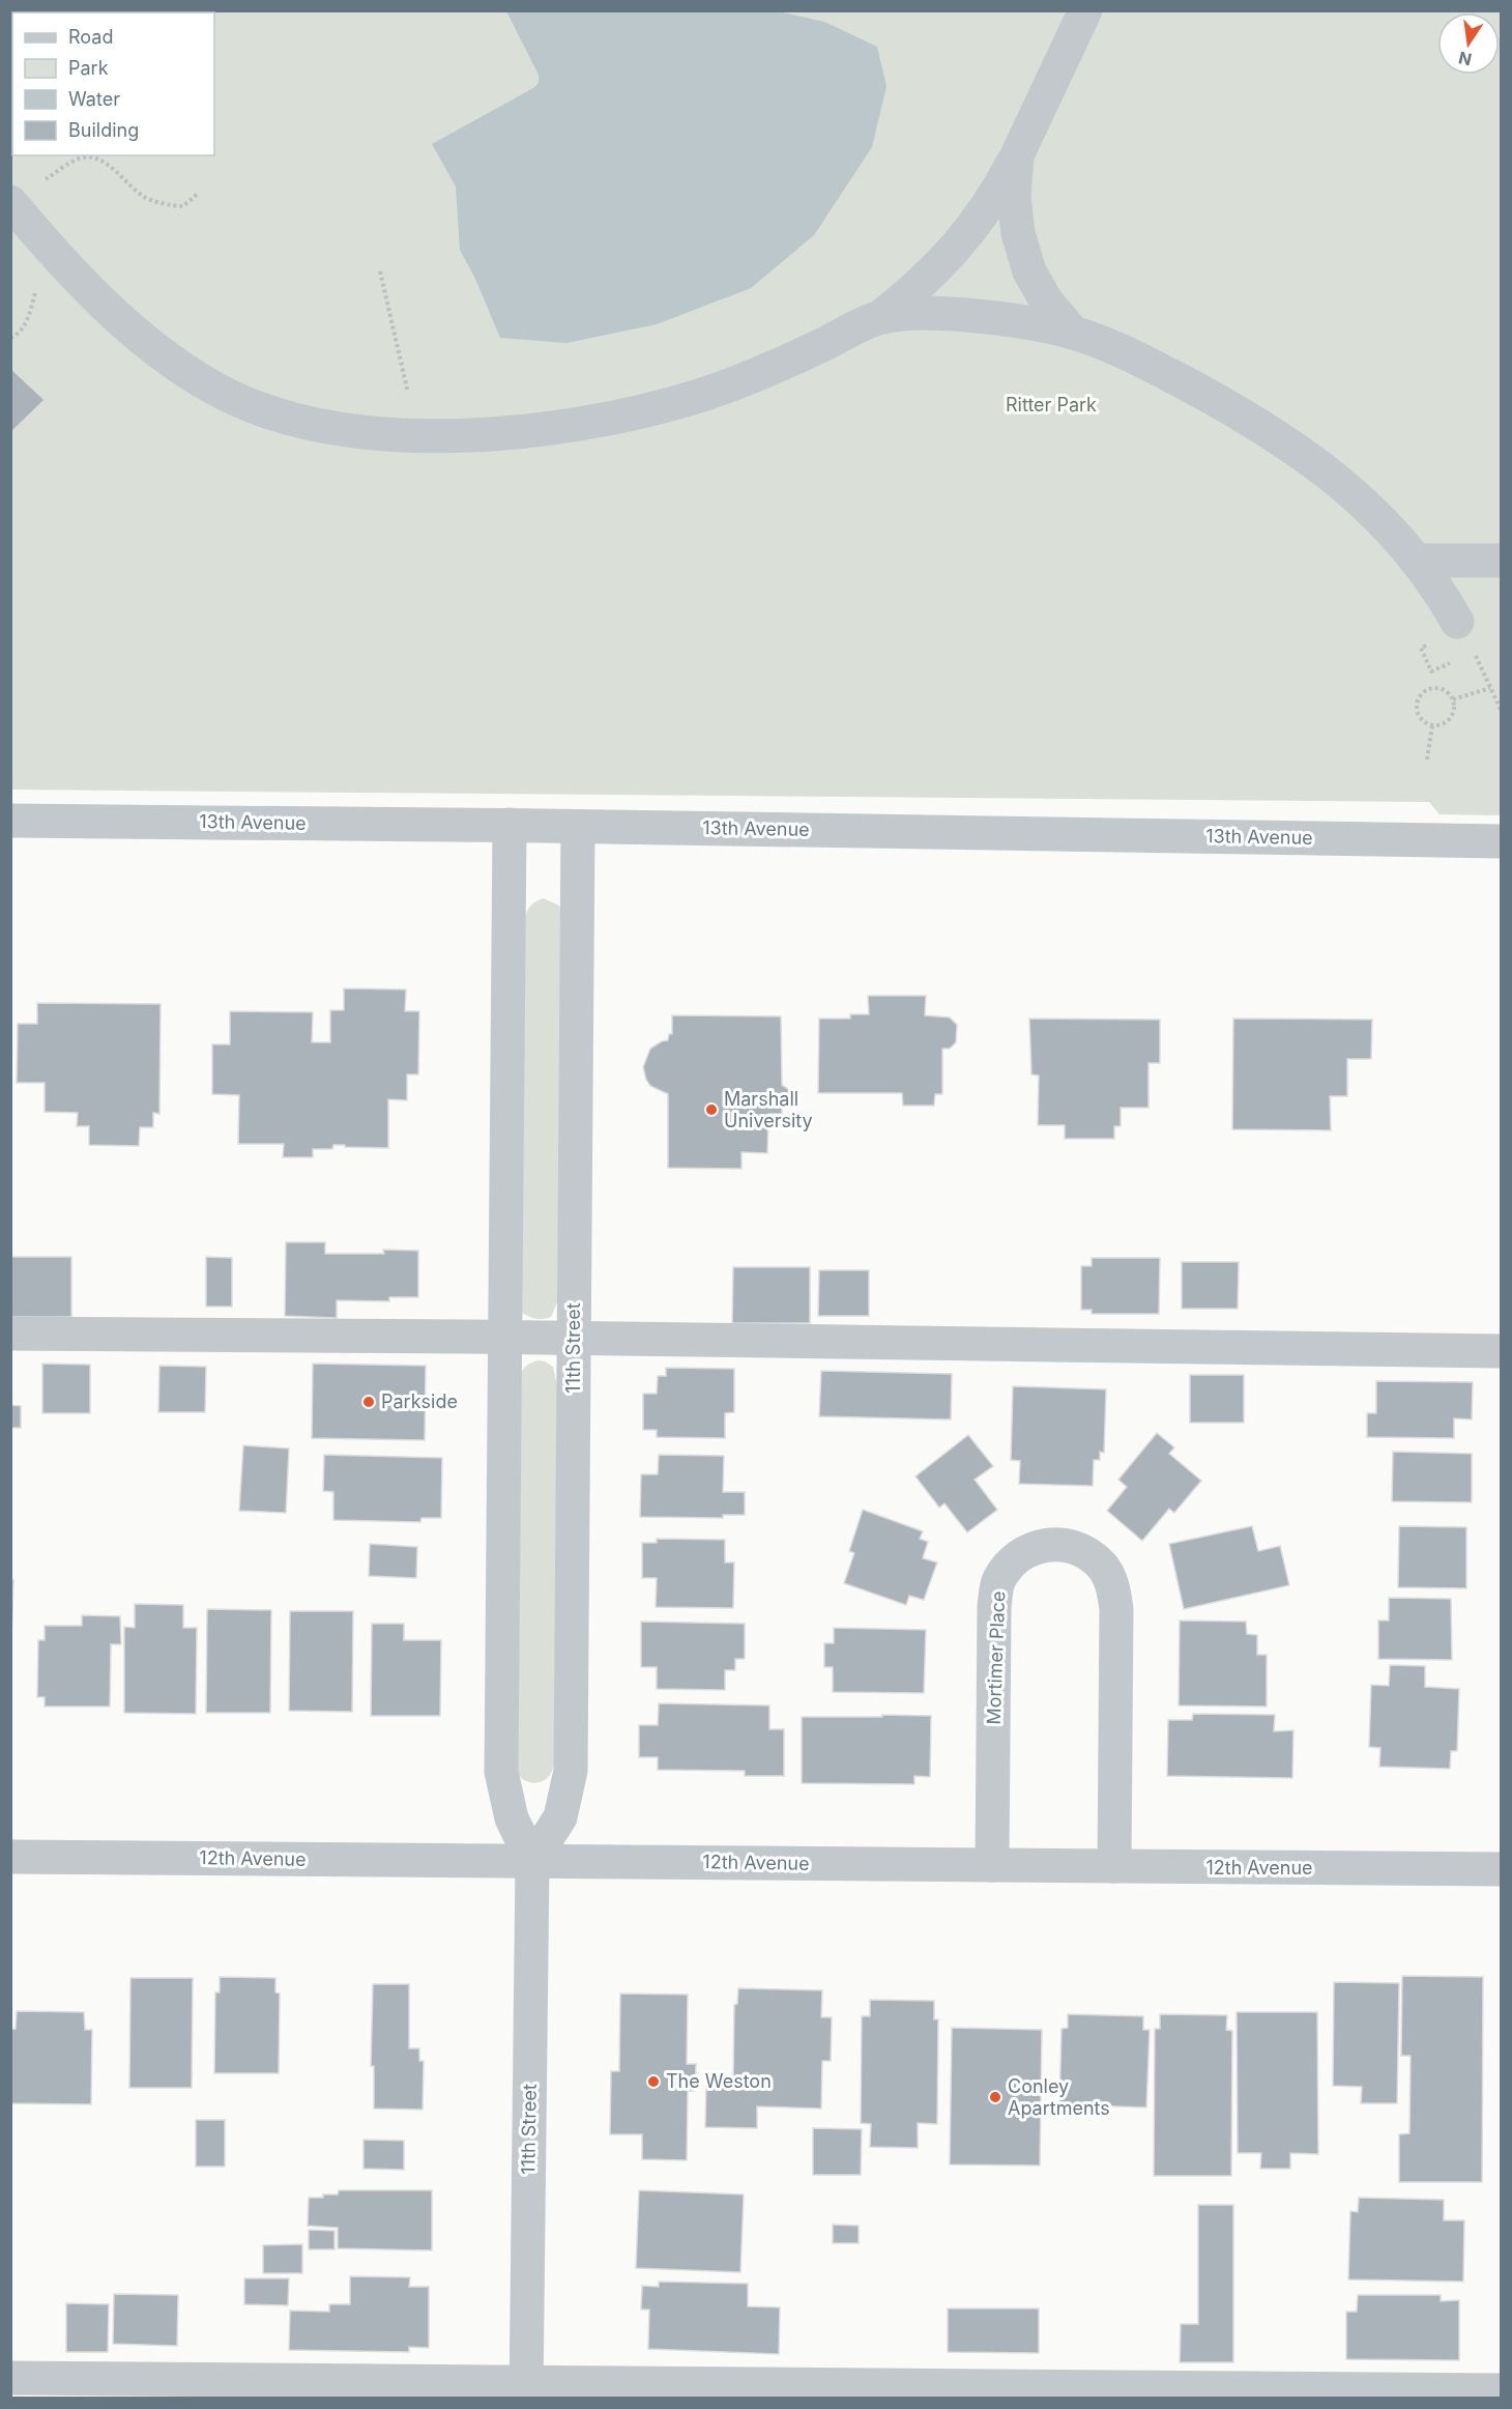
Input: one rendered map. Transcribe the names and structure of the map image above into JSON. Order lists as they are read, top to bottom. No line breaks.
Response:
{"streets":{"street":["13th Avenue","11th Street","Mortimer Place","12th Avenue"]},"crossings":[["13th Avenue","11th Street"],["11th Street","12th Avenue"],["Mortimer Place","12th Avenue"]],"parks":["Ritter Park"],"places":["Marshall University","Parkside","The Weston","Conley Apartments"],"legend":["Road","Park","Water","Building"],"north":"bottom"}
